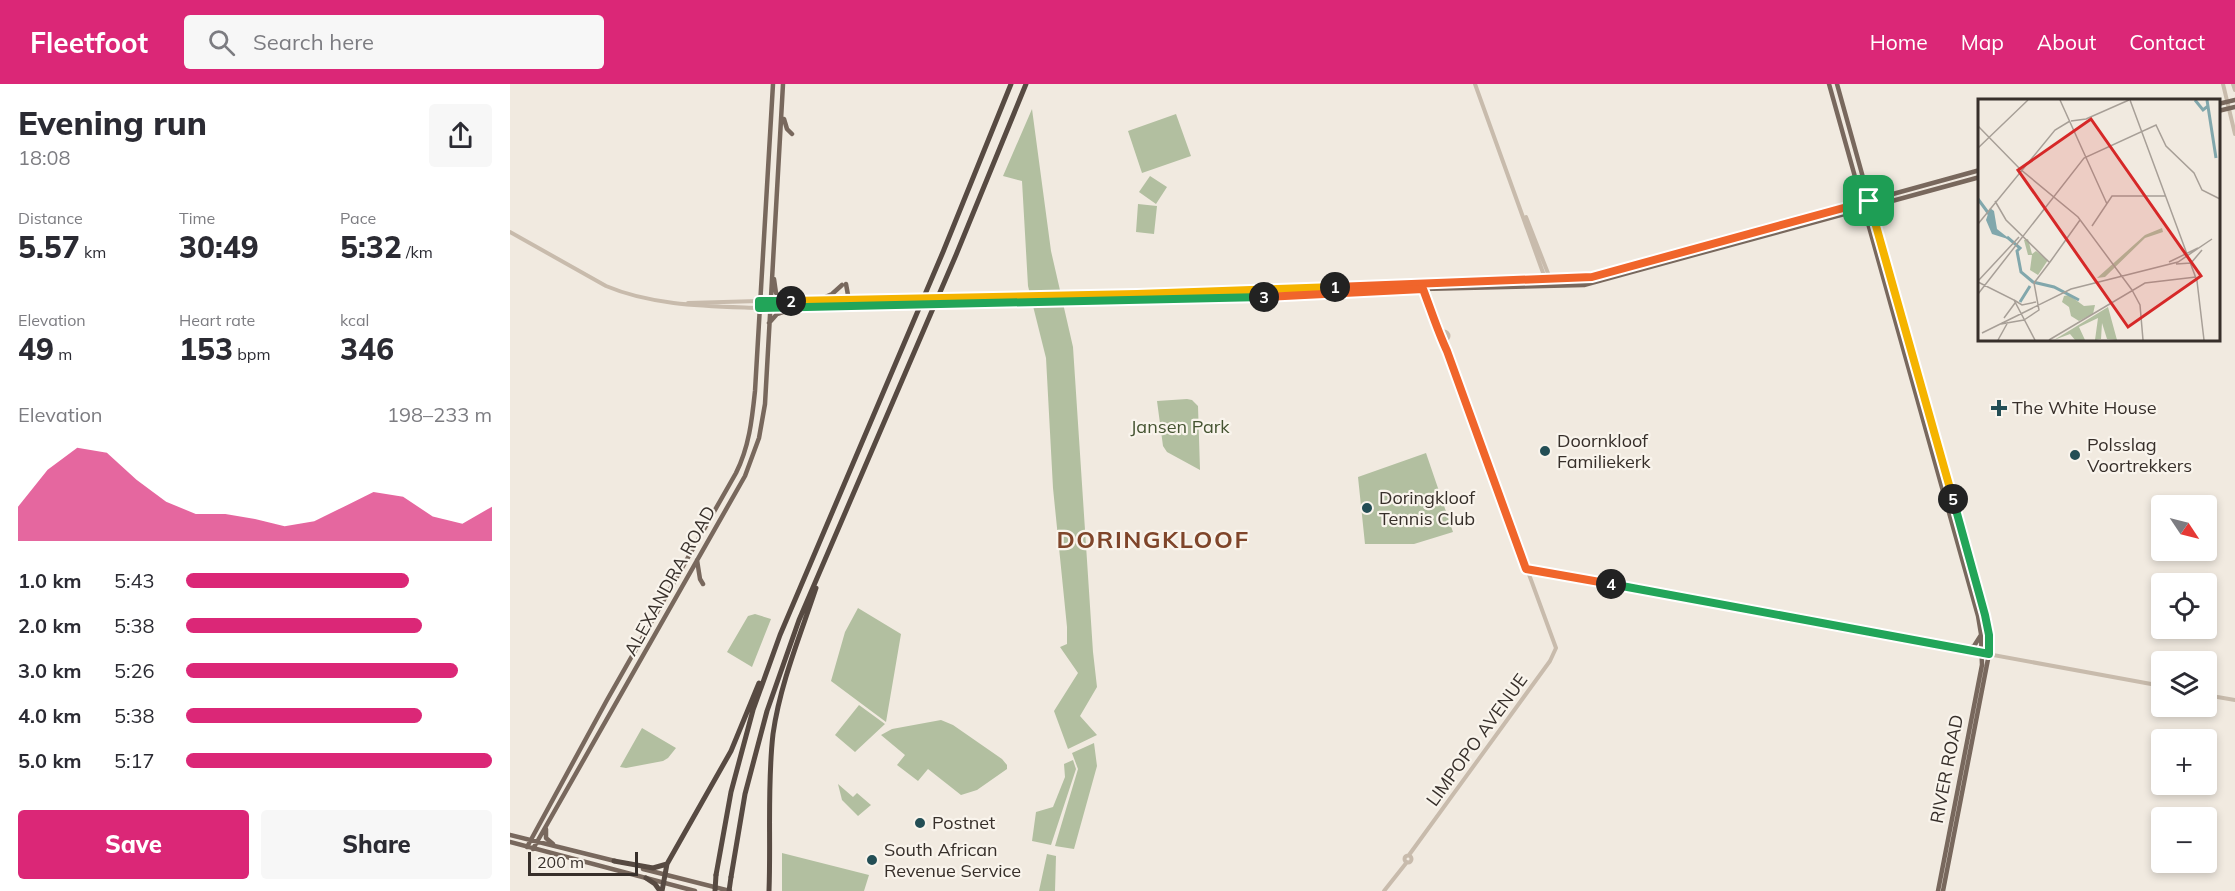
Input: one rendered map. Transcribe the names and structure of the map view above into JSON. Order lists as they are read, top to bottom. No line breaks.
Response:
{"streets":{"main road":["ALEXANDRA ROAD","RIVER ROAD"],"street":["LIMPOPO AVENUE"]},"districts":["DORINGKLOOF"],"parks":["Jansen Park"],"places":{"health":["The White House"],"other":["Doornkloof Familiekerk","Polsslag Voortrekkers","Doringkloof Tennis Club","Postnet","South African Revenue Service"]},"scale_bar":"200 m","north":"bottom right","page":{"header":"Fleetfoot","search":"Search here","nav":["Home","Map","About","Contact"],"heading":["Evening run","18:08"],"stats":[["Distance","5.57 km"],["Time","30:49"],["Pace","5:32 /km"],["Elevation","49 m"],["Heart rate","153 bpm"],["kcal","346"]],"pins":["1","3","2","5","4"],"chart":["Elevation","198–233 m"],"map_buttons":["+","−"],"list":[{"name":"1.0 km","note":"5:43"},{"name":"2.0 km","note":"5:38"},{"name":"3.0 km","note":"5:26"},{"name":"4.0 km","note":"5:38"},{"name":"5.0 km","note":"5:17"}],"buttons":["Save","Share"],"scale":"200 m"}}
